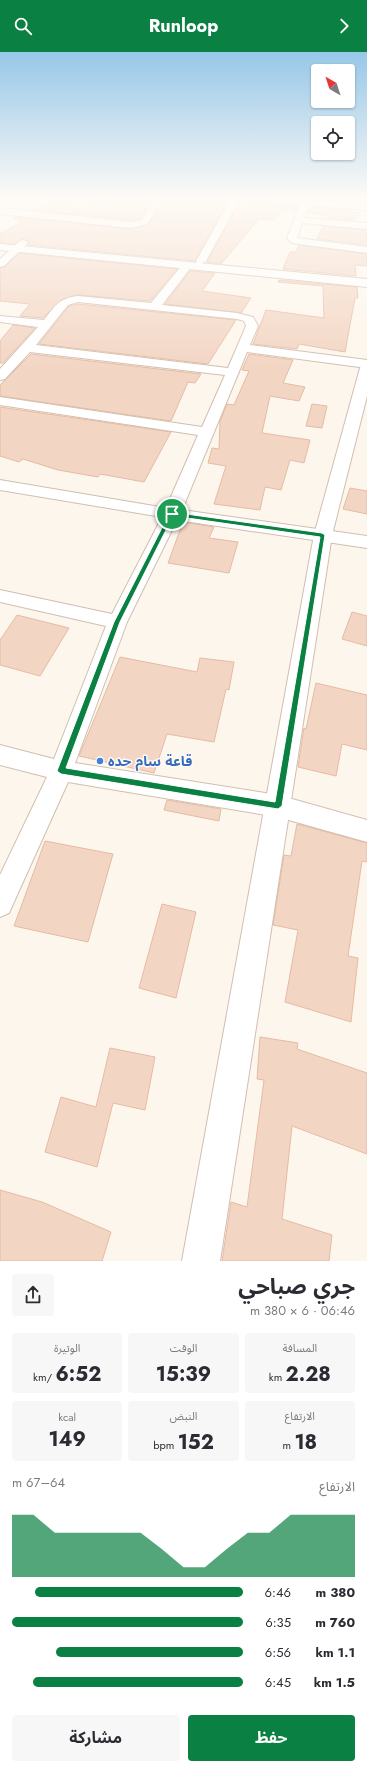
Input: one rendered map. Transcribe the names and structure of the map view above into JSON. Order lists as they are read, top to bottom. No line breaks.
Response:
{"places":["قاعة سام حده"],"north":"top left","page":{"header":"Runloop","heading":["جري صباحي","06:46 · 6 × 380 m"],"stats":[["المسافة","2.28 km"],["الوقت","15:39"],["الوتيرة","6:52 /km"],["الارتفاع","18 m"],["النبض","152 bpm"],["kcal","149"]],"chart":["الارتفاع","64–67 m"],"list":[{"name":"380 m","note":"6:46"},{"name":"760 m","note":"6:35"},{"name":"1.1 km","note":"6:56"},{"name":"1.5 km","note":"6:45"}],"buttons":["حفظ","مشاركة"]}}
